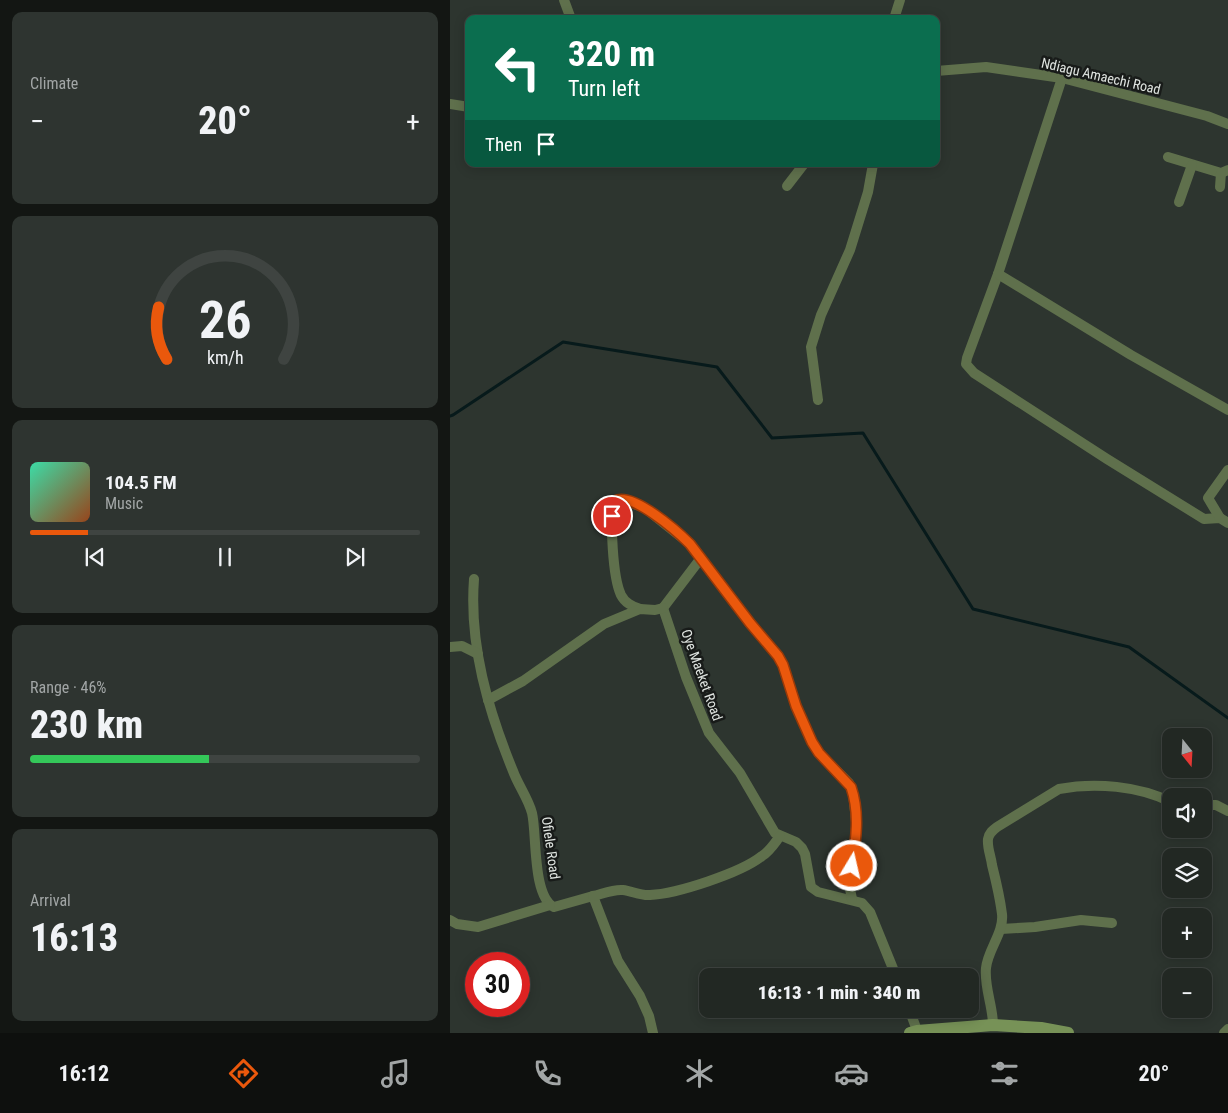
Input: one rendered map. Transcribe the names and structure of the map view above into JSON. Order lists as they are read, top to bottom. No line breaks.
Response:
{"streets":{"street":["Ndiagu Amaechi Road","Oye Maeket Road","Ofiele Road"]},"north":"bottom","page":{"tile":["Climate",["Range · 46%","230 km"],["Arrival","16:13"]],"turn":["320 m","Turn left"],"heat":["−","20°","+"],"then":"Then","song":["104.5 FM","Music"],"map_buttons":["+","−"],"limit":"30","trip":"16:13 · 1 min · 340 m","tabs":["16:12","20°"],"gauge":["26","km/h"]}}
